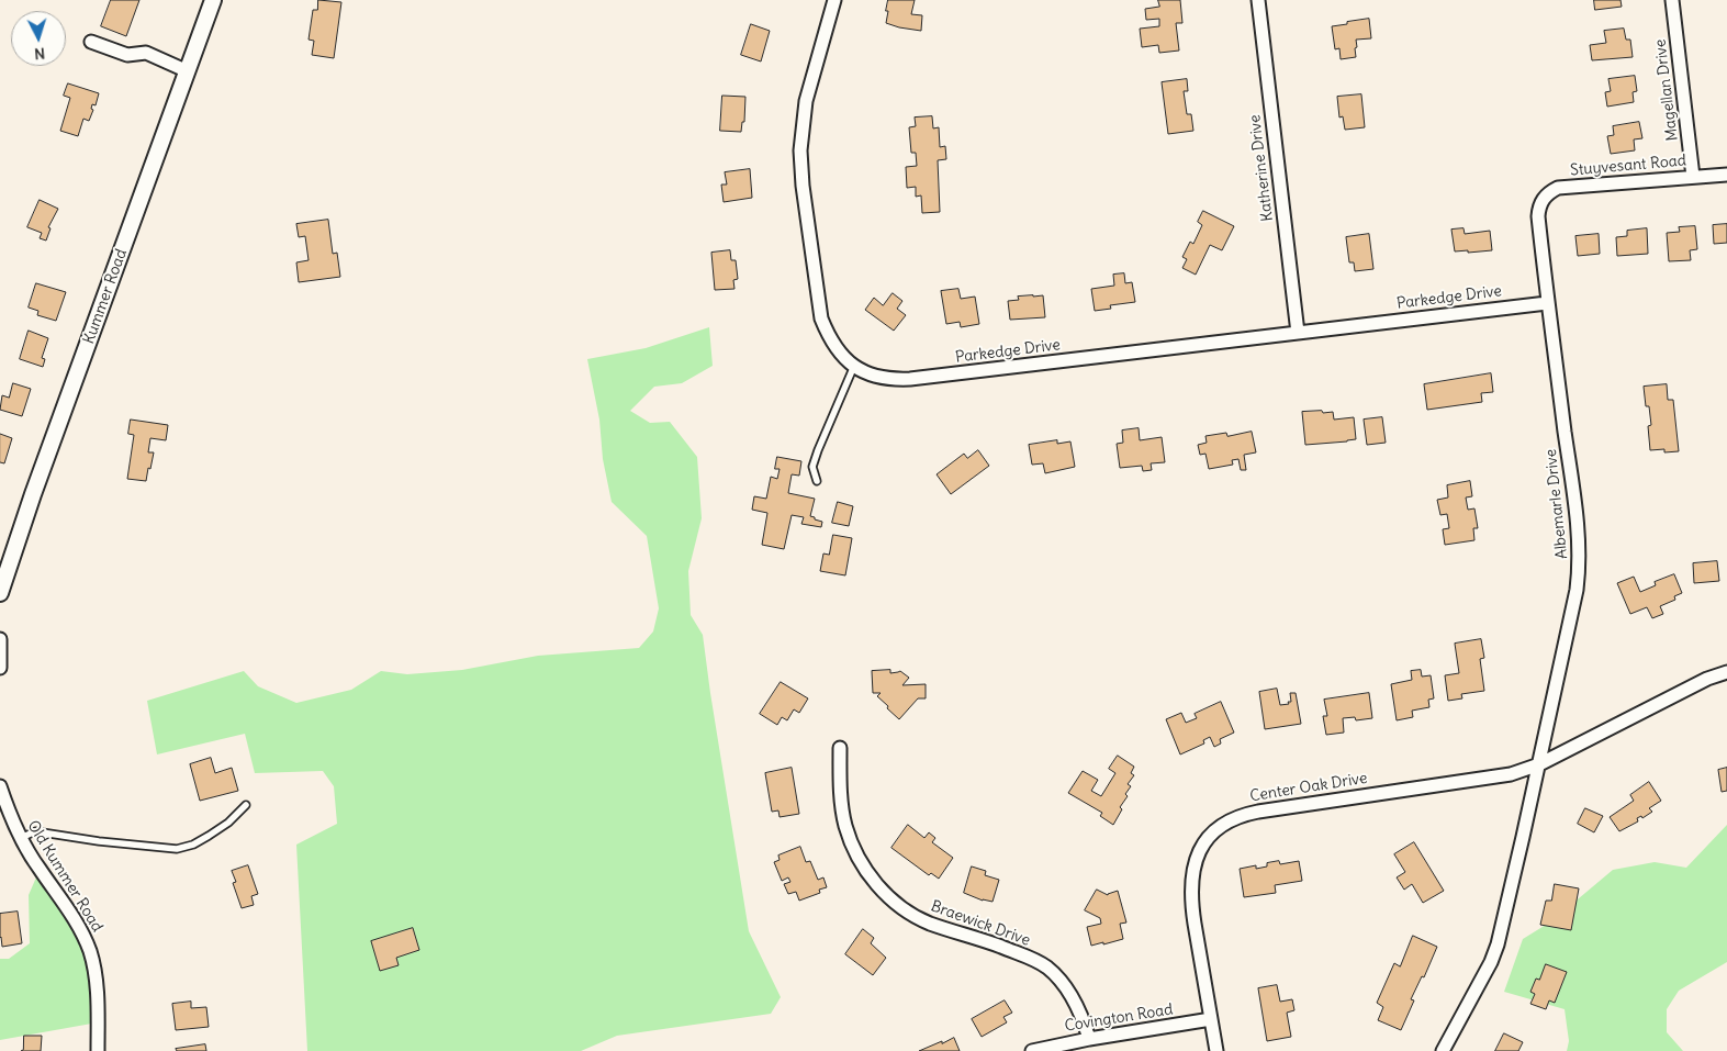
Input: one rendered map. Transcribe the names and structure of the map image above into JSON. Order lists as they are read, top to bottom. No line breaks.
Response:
{"streets":{"street":["Magellan Drive","Stuyvesant Road","Katherine Drive","Kummer Road","Parkedge Drive","Albemarle Drive","Center Oak Drive","Old Kummer Road","Braewick Drive","Covington Road"]},"crossings":[["Magellan Drive","Stuyvesant Road"],["Stuyvesant Road","Parkedge Drive"],["Stuyvesant Road","Albemarle Drive"],["Katherine Drive","Parkedge Drive"],["Parkedge Drive","Albemarle Drive"],["Albemarle Drive","Center Oak Drive"],["Center Oak Drive","Covington Road"],["Braewick Drive","Covington Road"]],"north":"bottom"}
